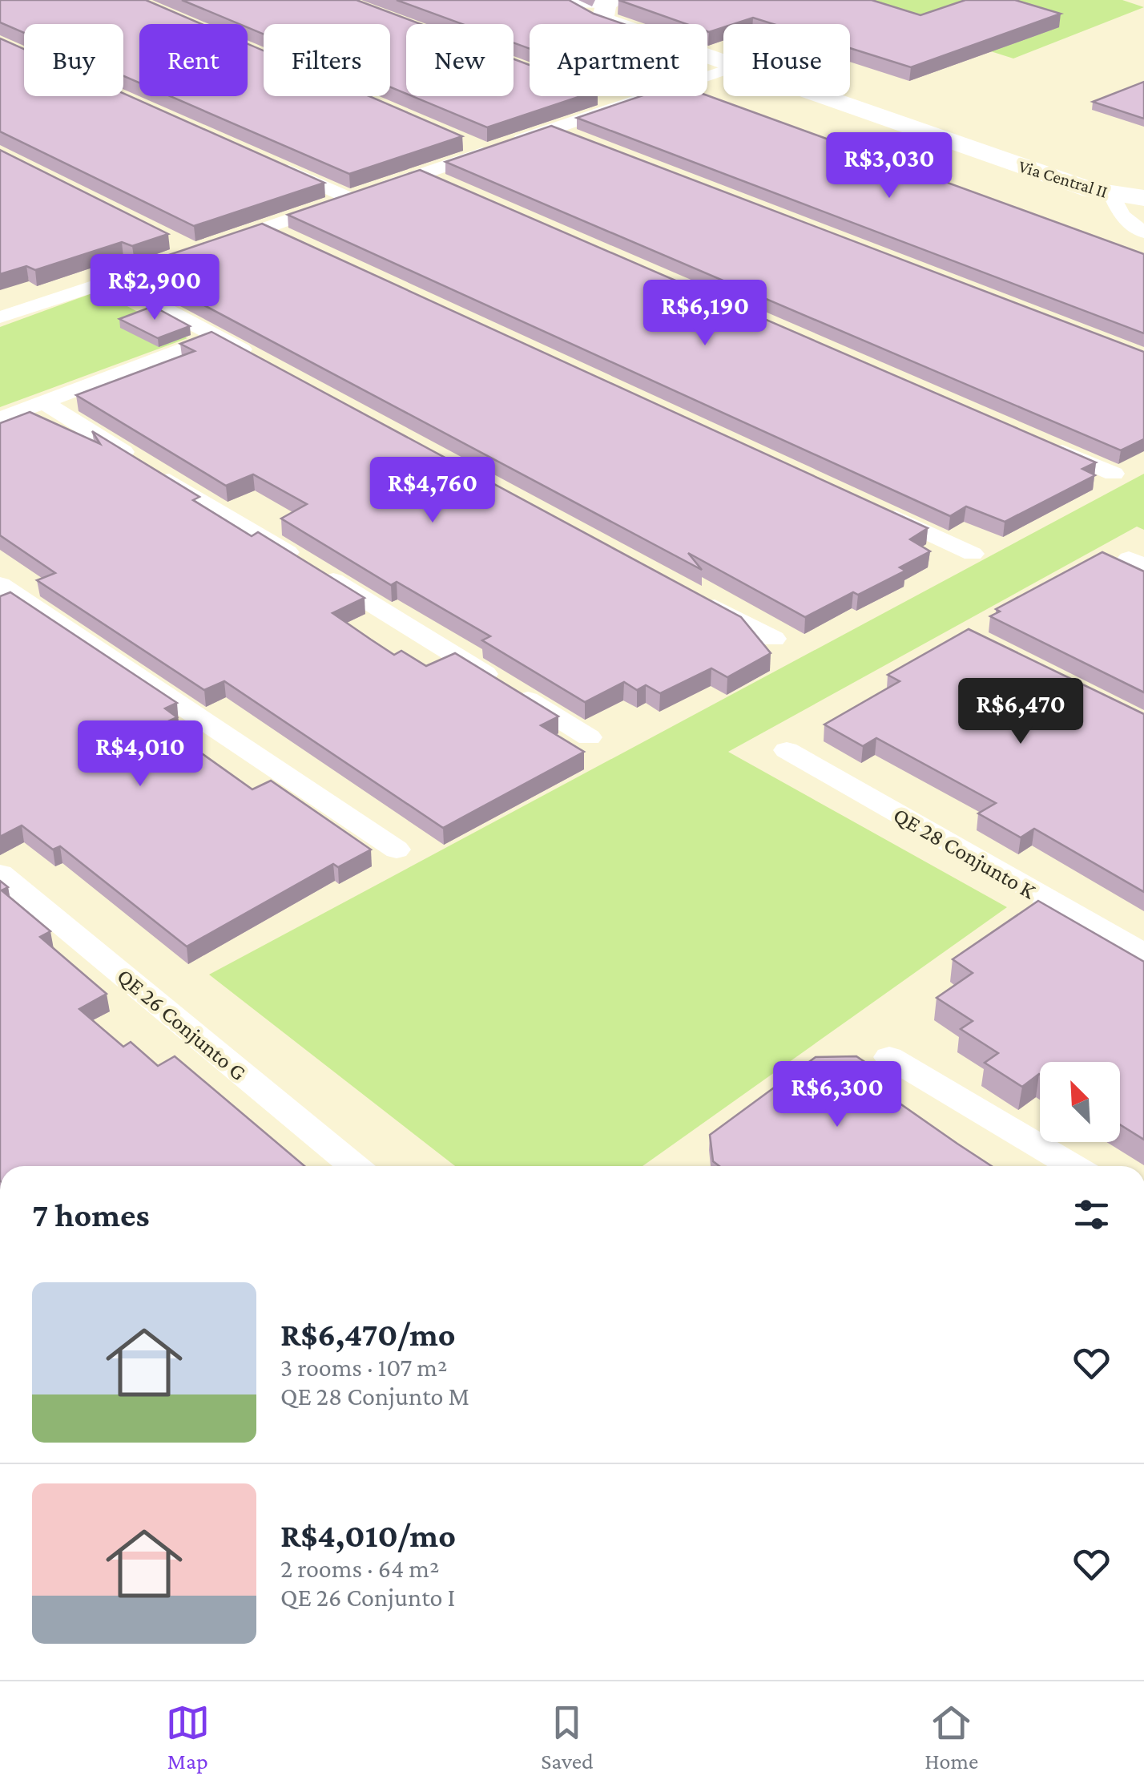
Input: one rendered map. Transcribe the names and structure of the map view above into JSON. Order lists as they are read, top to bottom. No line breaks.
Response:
{"streets":{"street":["Via Central II","QE 28 Conjunto K","QE 26 Conjunto G"]},"north":"top left","page":{"chip":["Buy","Rent","Filters","New","Apartment","House"],"price":["R$3,030","R$2,900","R$6,190","R$4,760","R$6,470","R$4,010","R$6,300"],"heading":"7 homes","list":[{"name":"R$6,470/mo","note":"3 rooms · 107 m² · QE 28 Conjunto M"},{"name":"R$4,010/mo","note":"2 rooms · 64 m² · QE 26 Conjunto I"}],"tabs":["Map","Saved","Home"]}}
